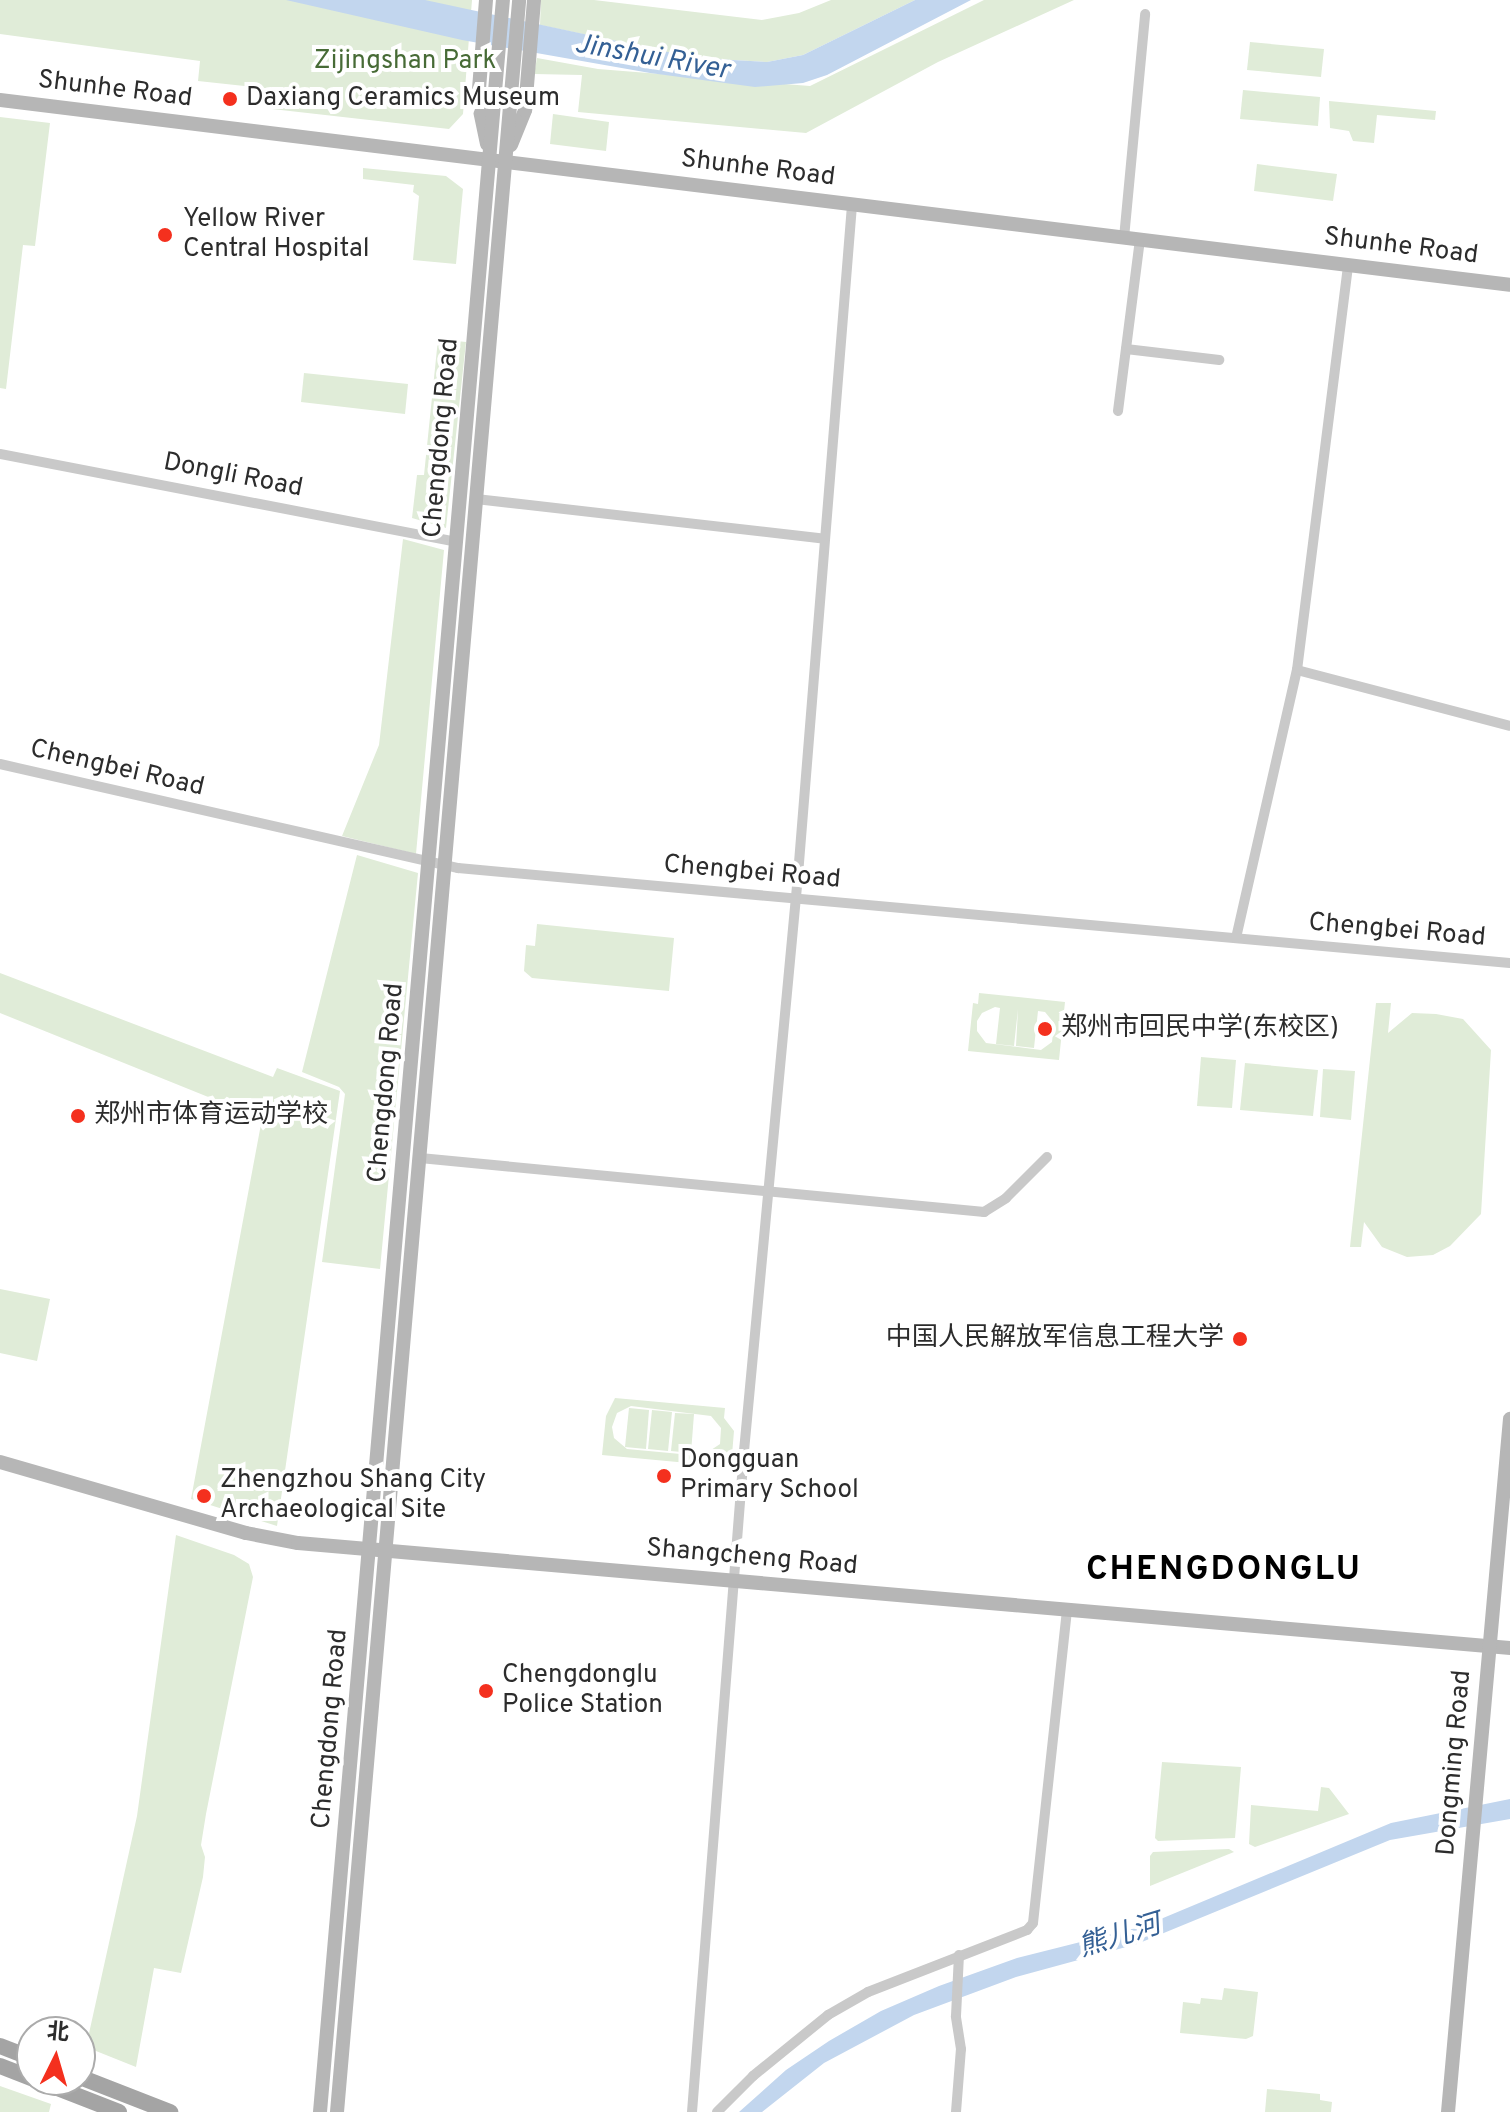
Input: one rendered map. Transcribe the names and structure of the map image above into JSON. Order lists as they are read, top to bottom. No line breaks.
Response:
{"streets":{"main road":["Shunhe Road","Chengdong Road","Shangcheng Road","Dongming Road"],"street":["Dongli Road","Chengbei Road"]},"crossings":[["Shunhe Road","Chengdong Road"],["Chengdong Road","Dongli Road"],["Chengdong Road","Chengbei Road"],["Chengdong Road","Shangcheng Road"],["Shangcheng Road","Dongming Road"]],"districts":["CHENGDONGLU"],"water":["Jinshui River","熊儿河"],"parks":["Zijingshan Park"],"places":["Daxiang Ceramics Museum","Yellow River Central Hospital","郑州市回民中学(东校区)","郑州市体育运动学校","中国人民解放军信息工程大学","Dongguan Primary School","Zhengzhou Shang City Archaeological Site","Chengdonglu Police Station"],"north":"top"}
